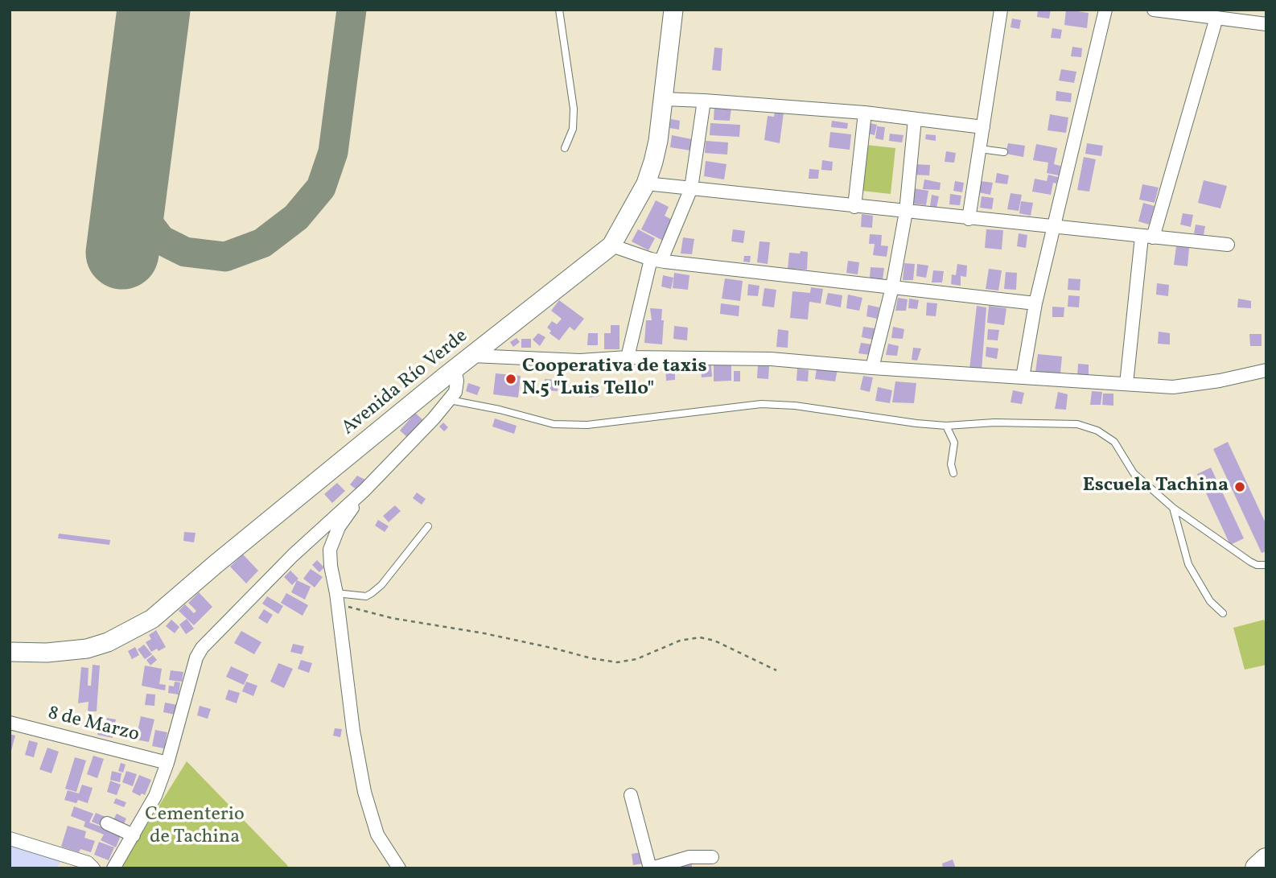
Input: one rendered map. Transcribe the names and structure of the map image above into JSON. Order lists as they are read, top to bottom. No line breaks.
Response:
{"streets":{"main road":["Avenida Río Verde"],"street":["8 de Marzo"]},"parks":["Cementerio de Tachina"],"places":["Cooperativa de taxis N.5 \"Luis Tello\"","Escuela Tachina"]}
